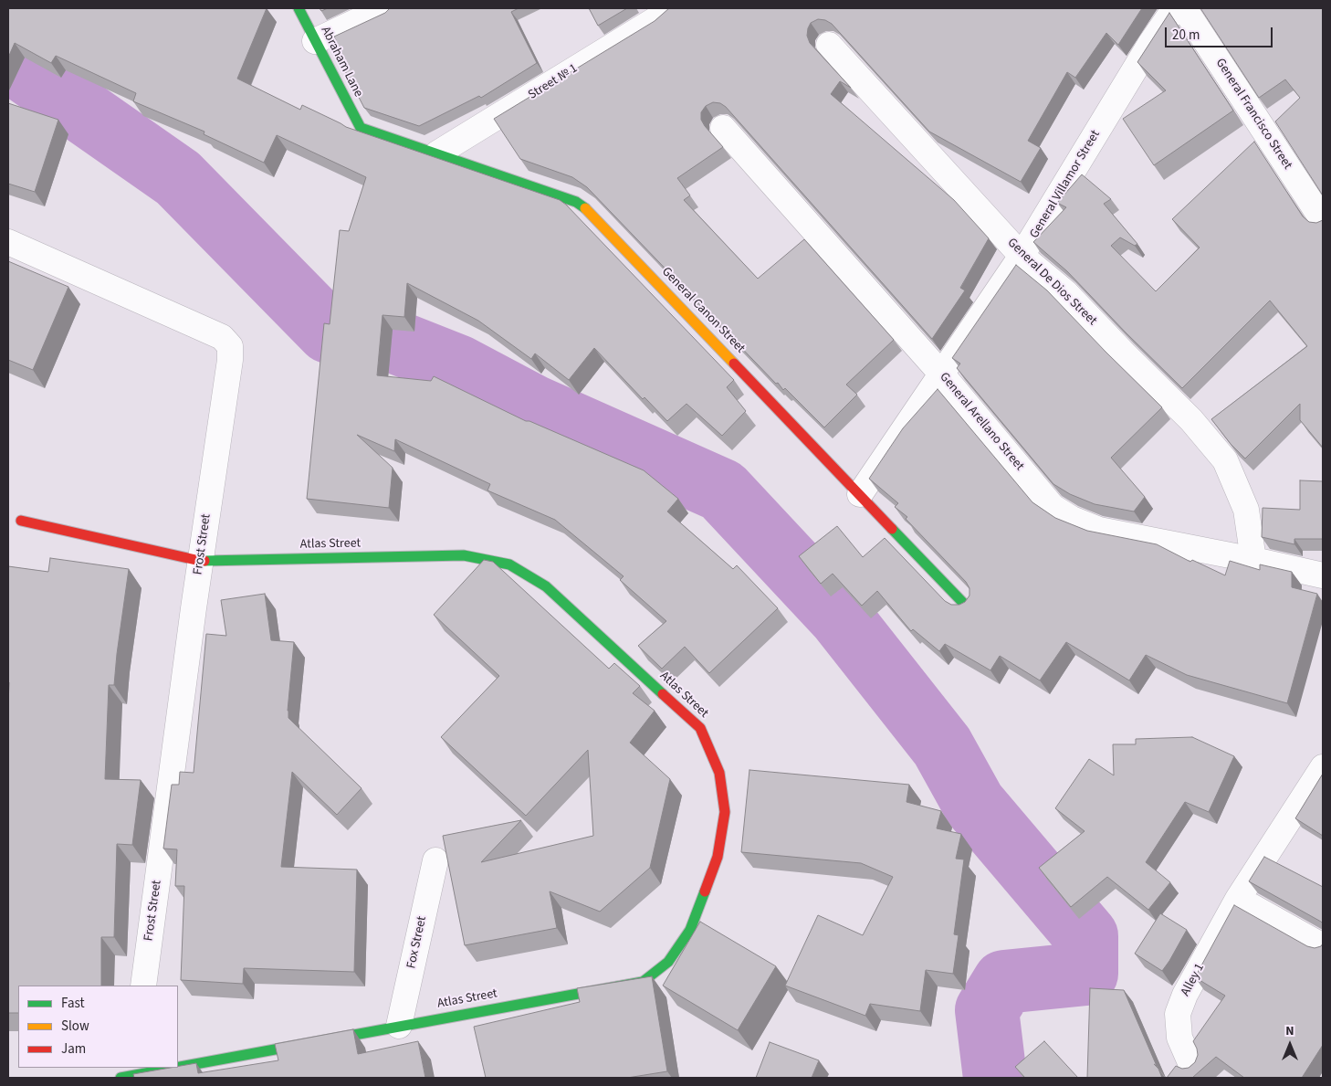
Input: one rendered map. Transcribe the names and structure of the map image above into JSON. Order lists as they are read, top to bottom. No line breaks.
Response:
{"streets":{"street":["Abraham Lane","Street № 1","General Francisco Street","General Villamor Street","General De Dios Street","General Canon Street","General Arellano Street","Frost Street","Atlas Street","Fox Street","Alley 1"]},"crossings":[["Abraham Lane","General Canon Street"],["Street № 1","General Canon Street"],["General Villamor Street","General De Dios Street"],["General Villamor Street","General Canon Street"],["General Villamor Street","General Arellano Street"],["General De Dios Street","General Arellano Street"],["Frost Street","Atlas Street"],["Atlas Street","Fox Street"]],"legend":["Fast","Slow","Jam"],"scale_bar":"20 m","north":"top"}
